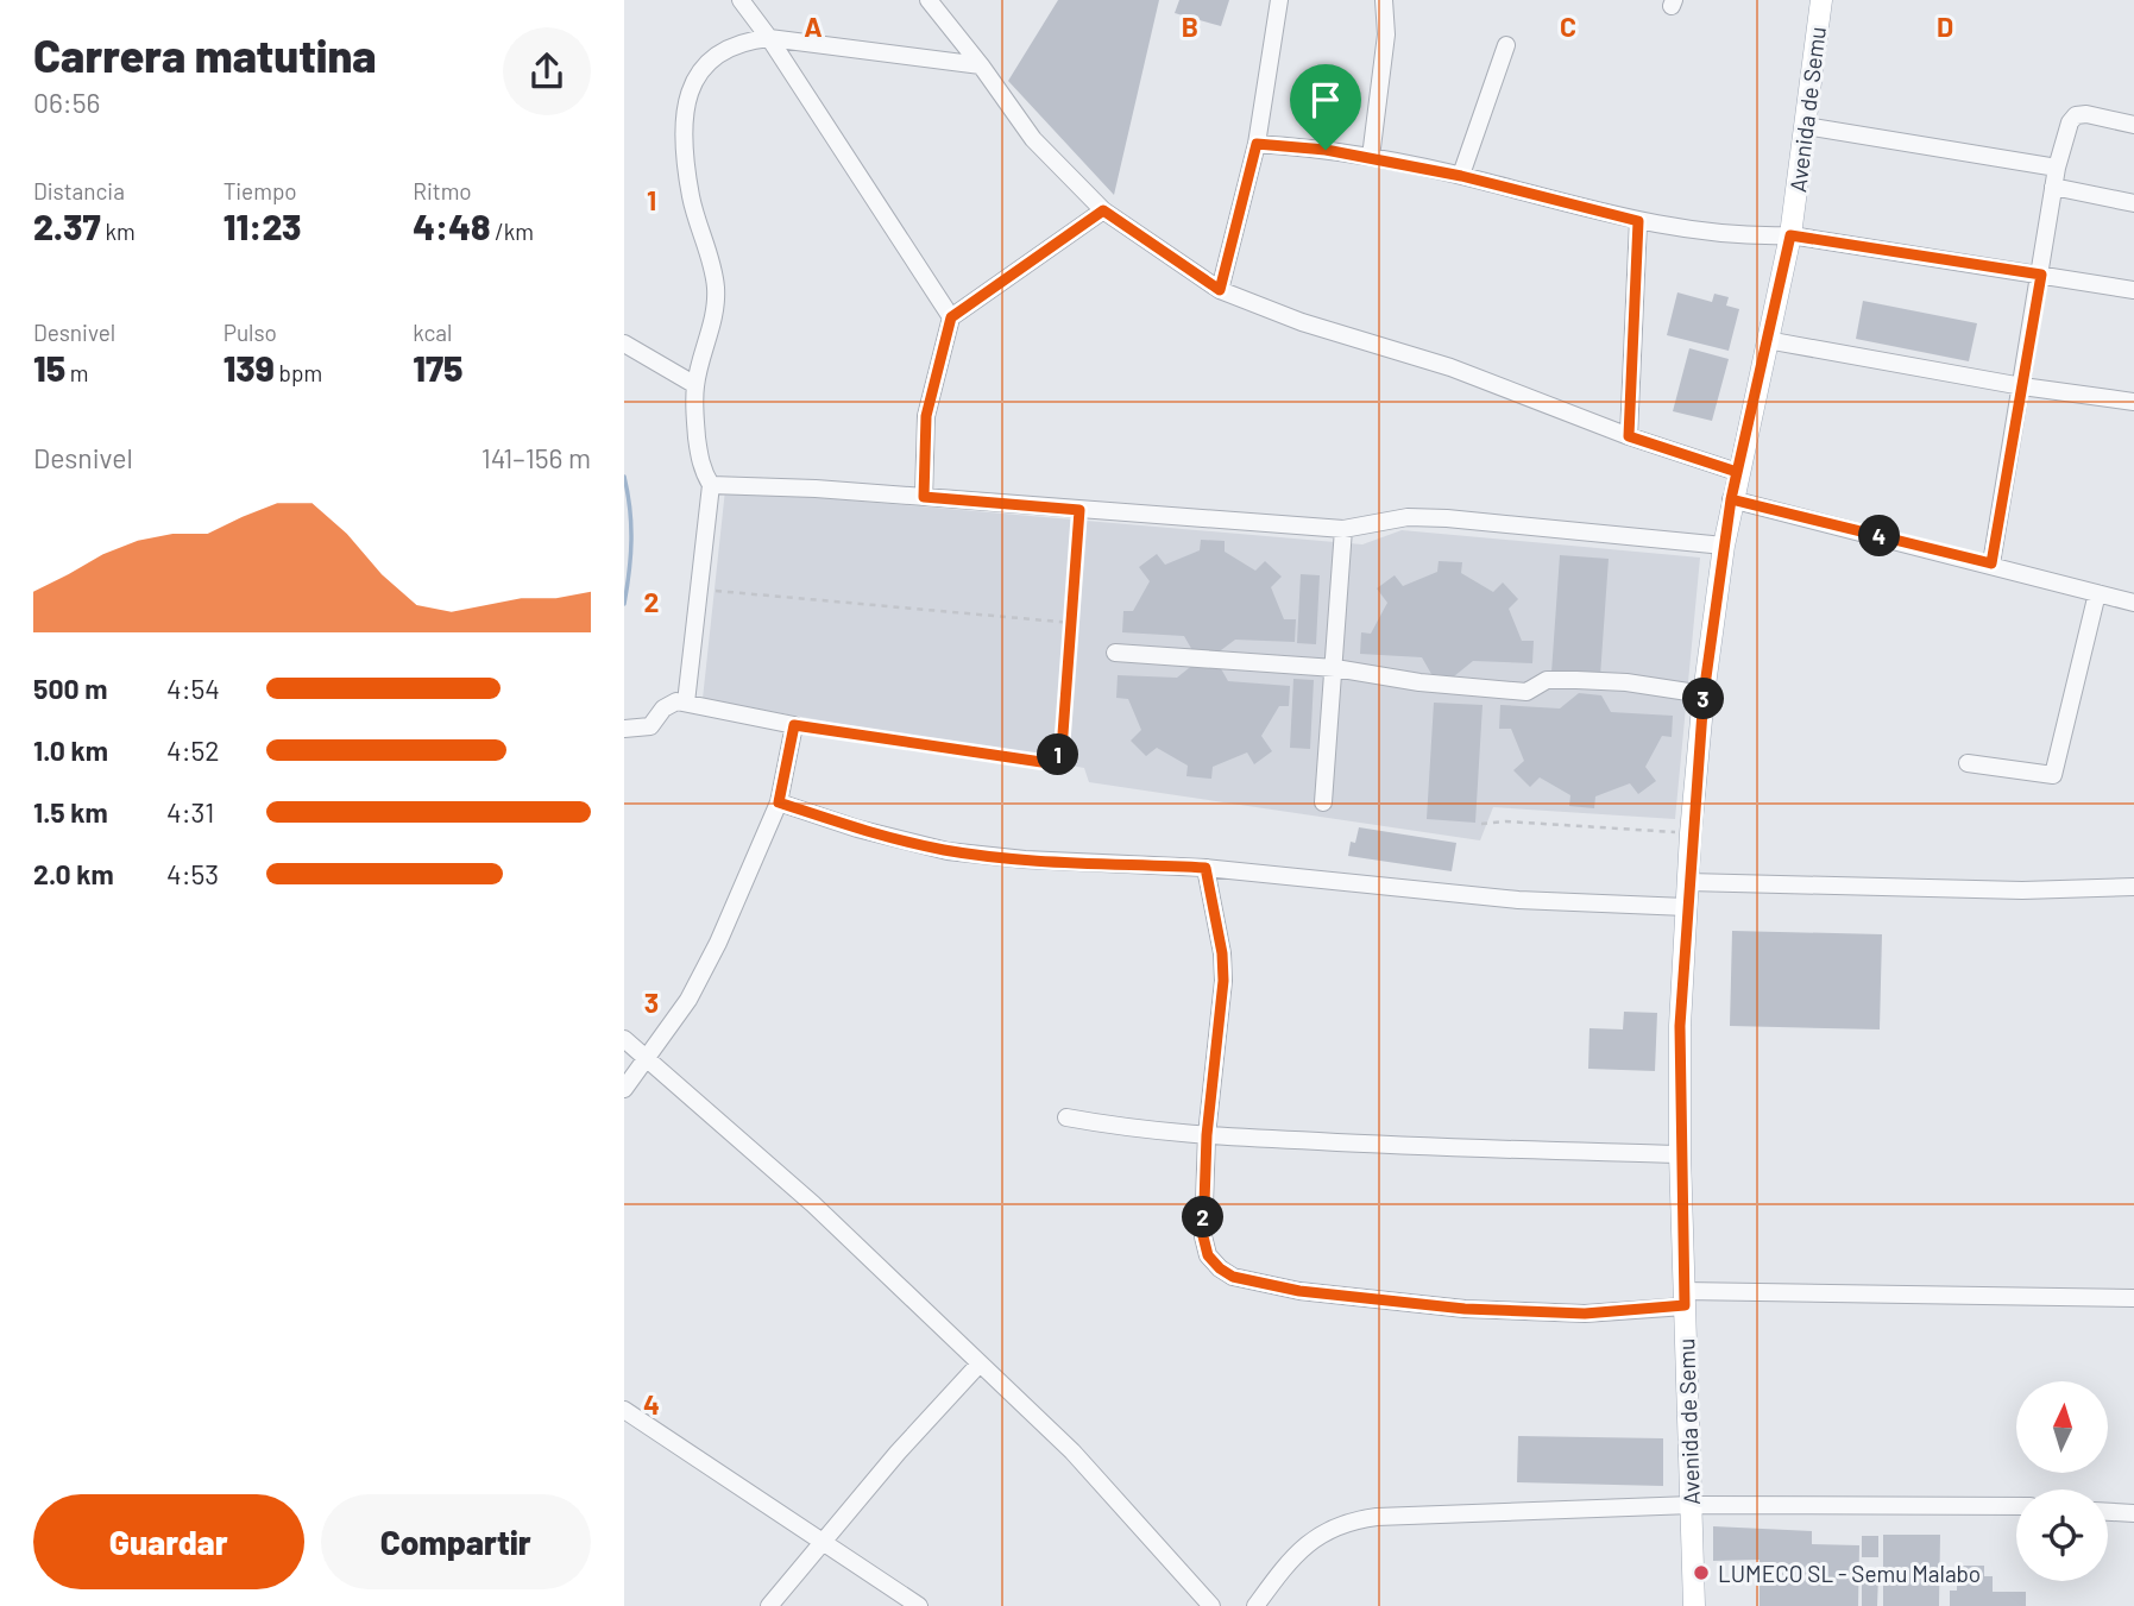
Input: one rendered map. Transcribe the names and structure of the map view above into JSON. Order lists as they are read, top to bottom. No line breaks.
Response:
{"streets":{"main road":["Avenida de Semu"]},"places":["LUMECO SL - Semu Malabo"],"north":"top","page":{"heading":["Carrera matutina","06:56"],"stats":[["Distancia","2.37 km"],["Tiempo","11:23"],["Ritmo","4:48 /km"],["Desnivel","15 m"],["Pulso","139 bpm"],["kcal","175"]],"chart":["Desnivel","141–156 m"],"pins":["4","3","1","2"],"list":[{"name":"500 m","note":"4:54"},{"name":"1.0 km","note":"4:52"},{"name":"1.5 km","note":"4:31"},{"name":"2.0 km","note":"4:53"}],"buttons":["Guardar","Compartir"]},"grid":{"columns":["A","B","C","D"],"rows":["1","2","3","4"]}}
